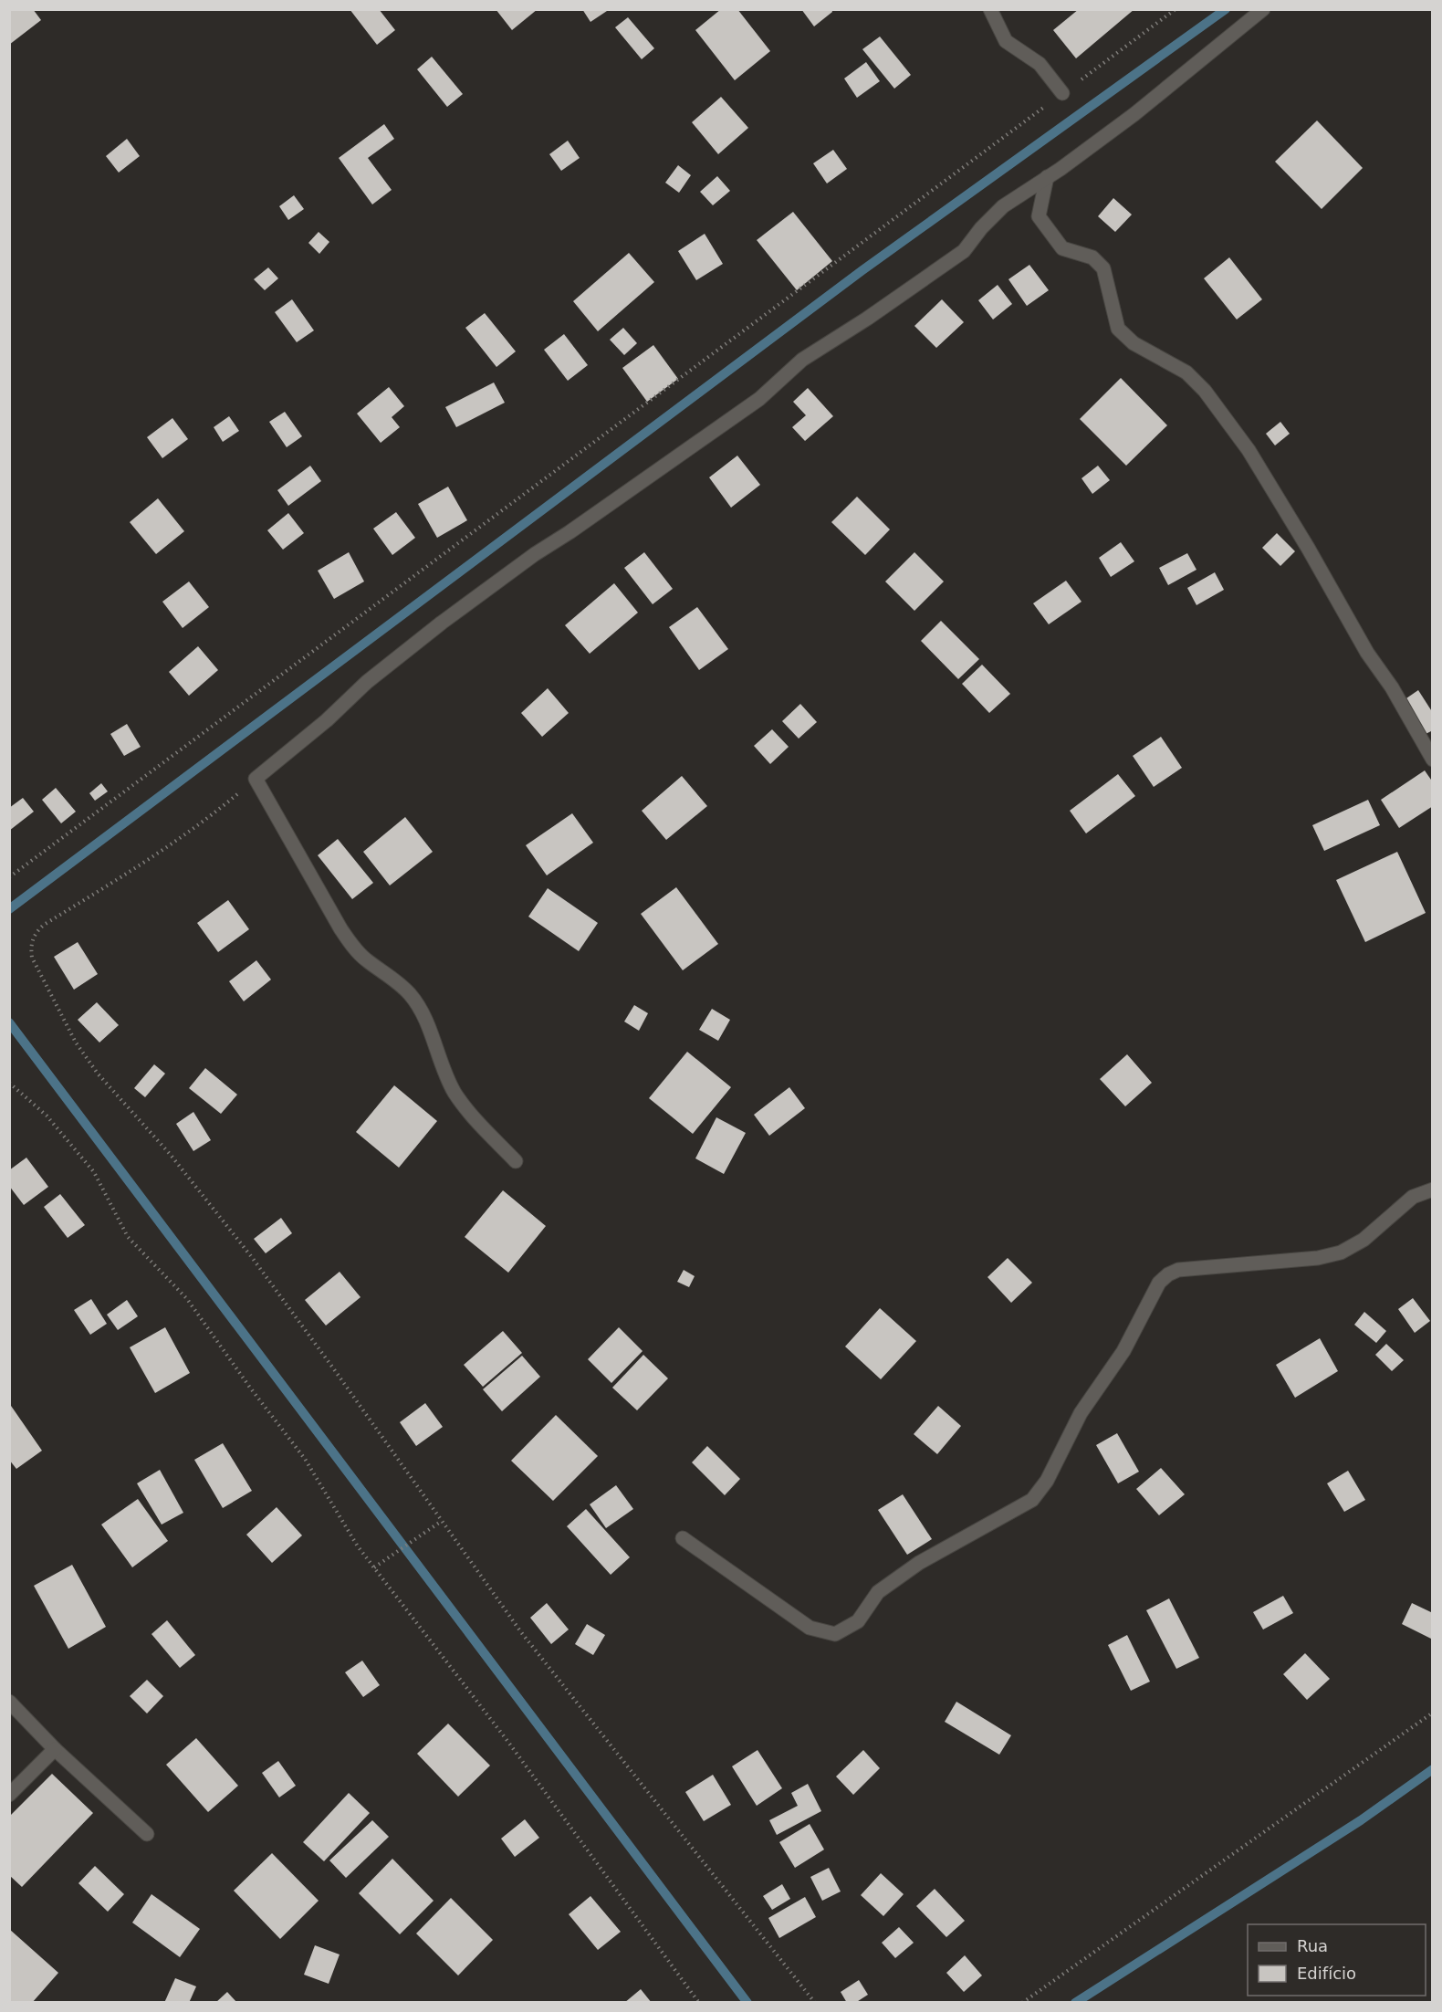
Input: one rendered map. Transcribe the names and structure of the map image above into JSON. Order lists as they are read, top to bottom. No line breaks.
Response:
{"legend":["Rua","Edifício"]}
